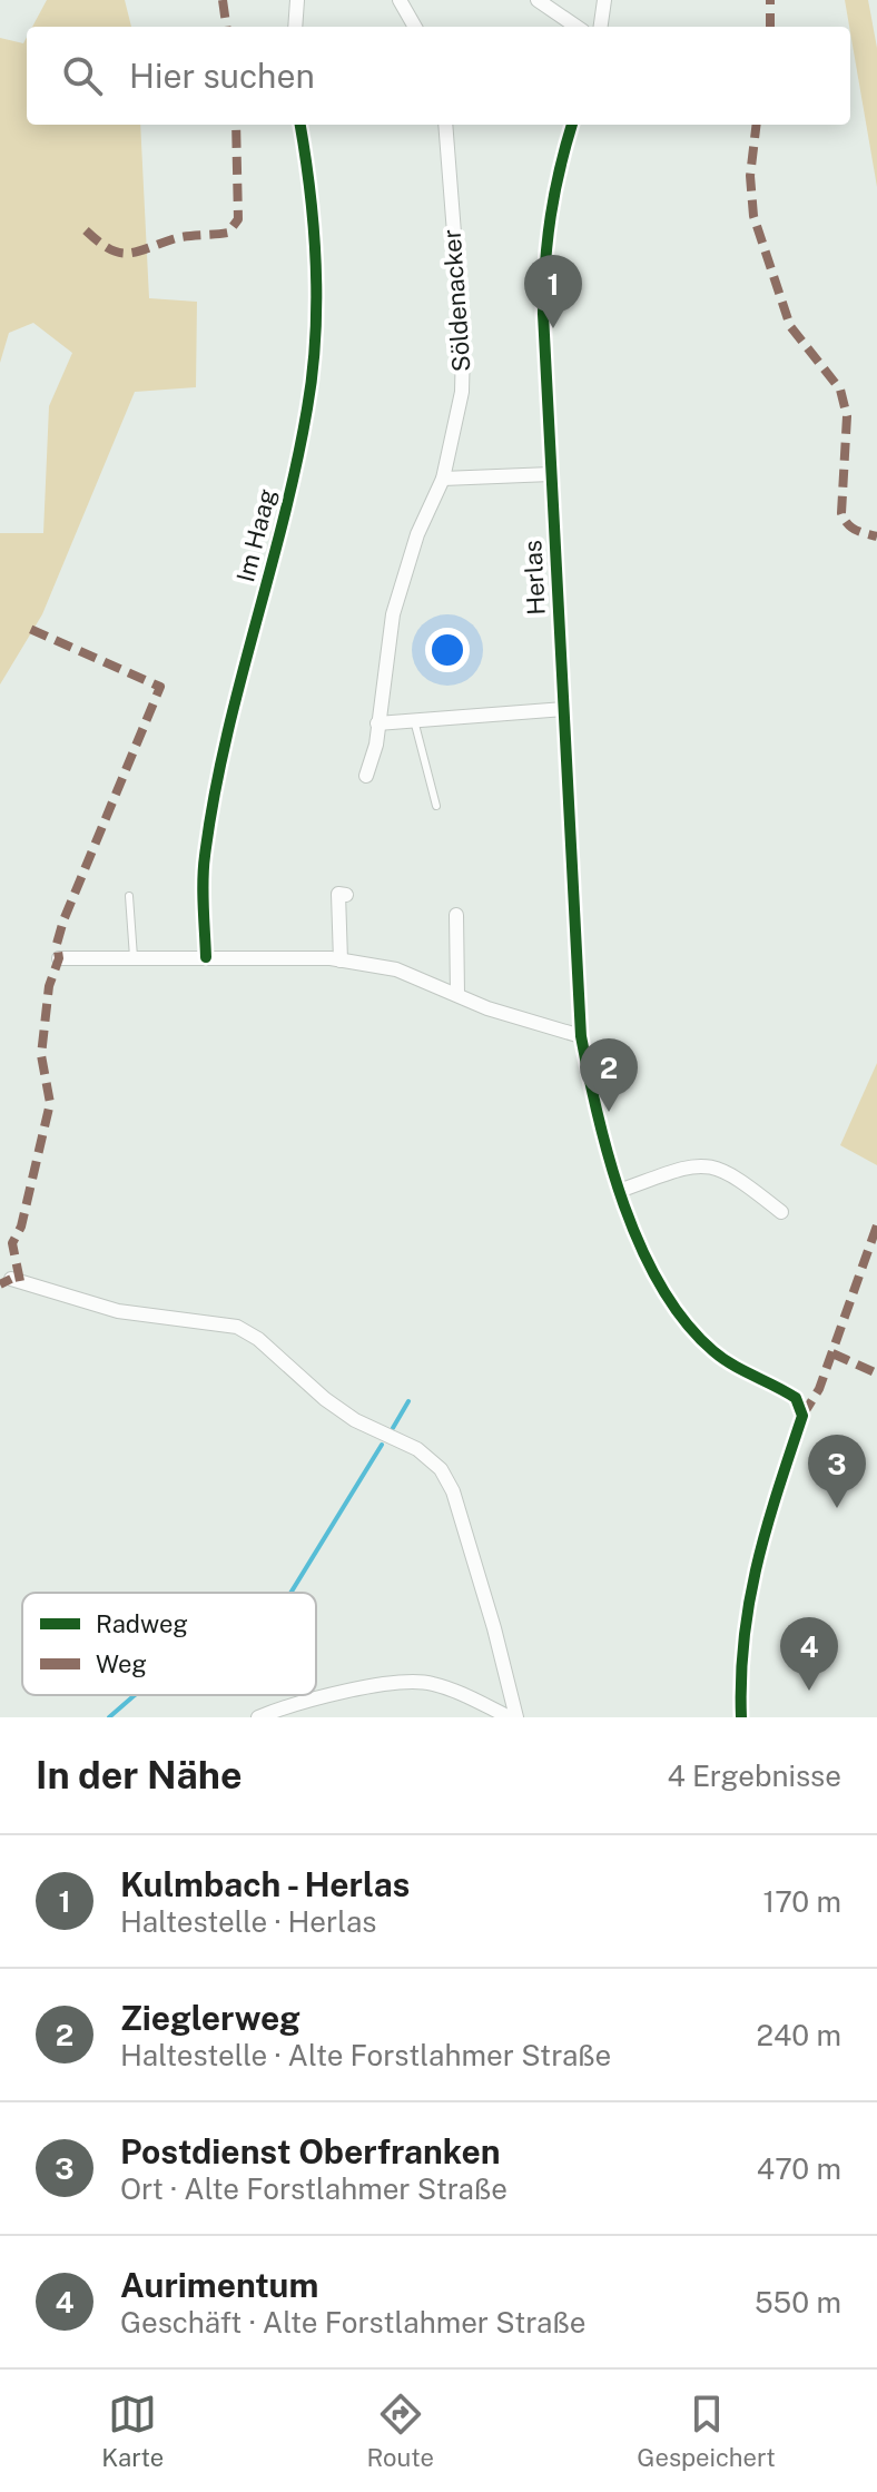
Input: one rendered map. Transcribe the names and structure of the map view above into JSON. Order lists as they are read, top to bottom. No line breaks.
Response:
{"streets":{"street":["Söldenacker","Im Haag","Herlas"]},"legend":["Radweg","Weg"],"page":{"search":"Hier suchen","pins":["1","2","3","4"],"heading":["In der Nähe","4 Ergebnisse"],"list":[{"mark":"1","name":"Kulmbach - Herlas","note":"Haltestelle · Herlas","value":"170 m"},{"mark":"2","name":"Zieglerweg","note":"Haltestelle · Alte Forstlahmer Straße","value":"240 m"},{"mark":"3","name":"Postdienst Oberfranken","note":"Ort · Alte Forstlahmer Straße","value":"470 m"},{"mark":"4","name":"Aurimentum","note":"Geschäft · Alte Forstlahmer Straße","value":"550 m"}],"nav":["Karte","Route","Gespeichert"]}}
